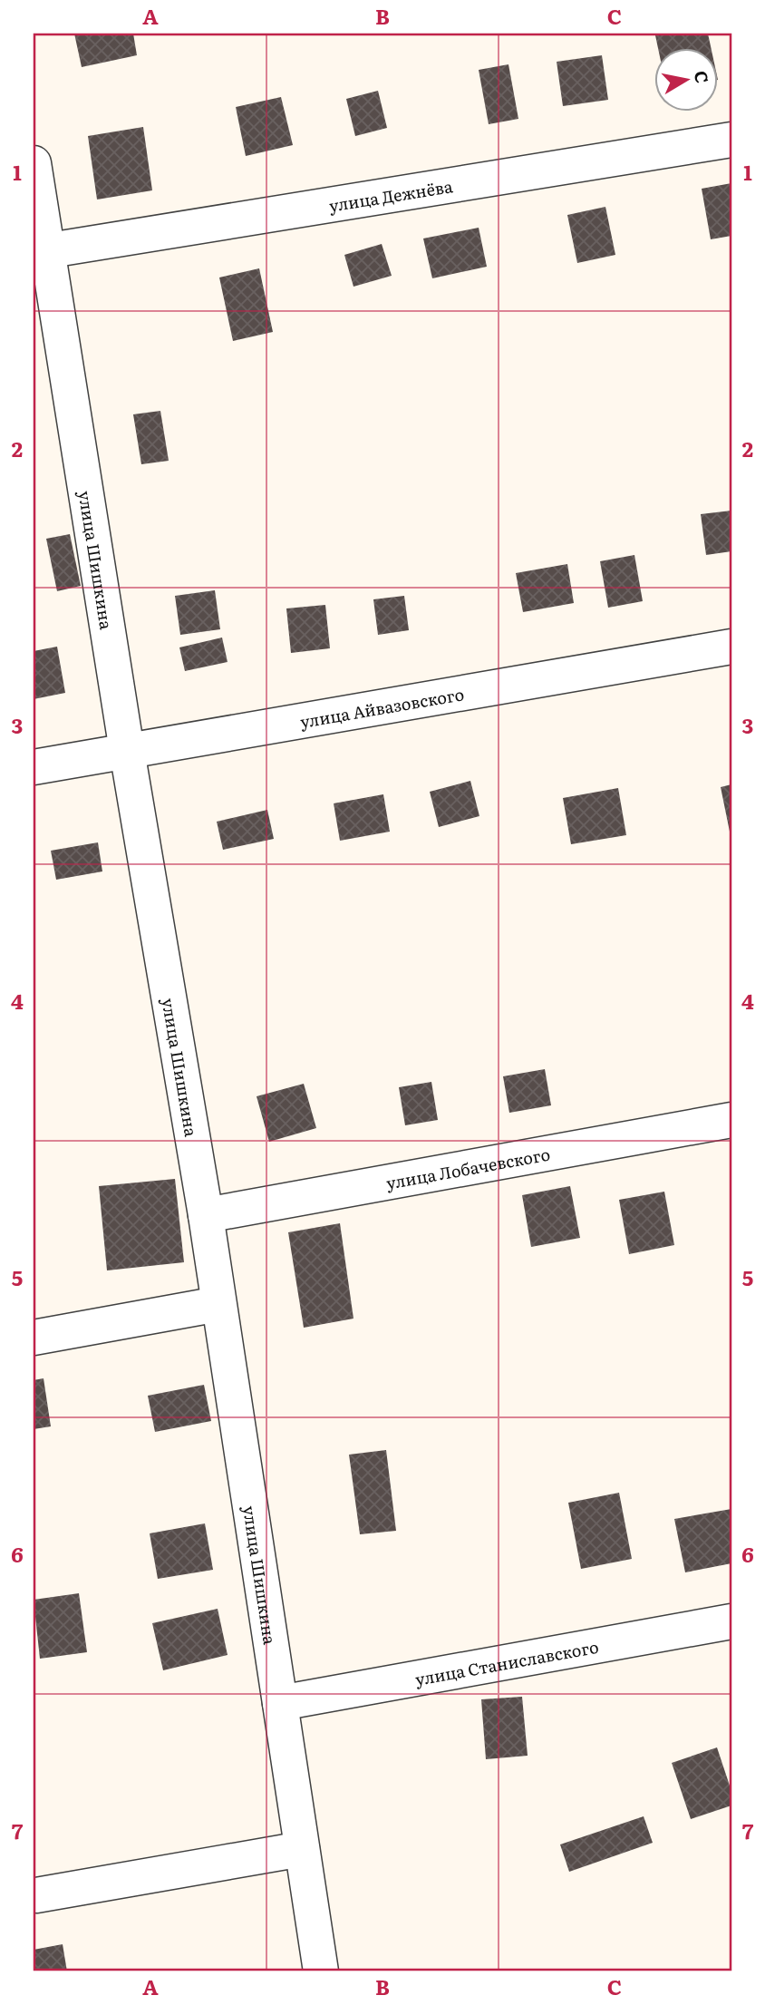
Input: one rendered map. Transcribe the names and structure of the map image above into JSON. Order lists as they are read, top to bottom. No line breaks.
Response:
{"streets":{"street":["улица Дежнёва","улица Шишкина","улица Айвазовского","улица Лобачевского","улица Станиславского"]},"crossings":[["улица Дежнёва","улица Шишкина"],["улица Шишкина","улица Айвазовского"],["улица Шишкина","улица Лобачевского"],["улица Шишкина","улица Станиславского"]],"north":"right","grid":{"columns":["A","B","C"],"rows":["1","2","3","4","5","6","7"]}}
